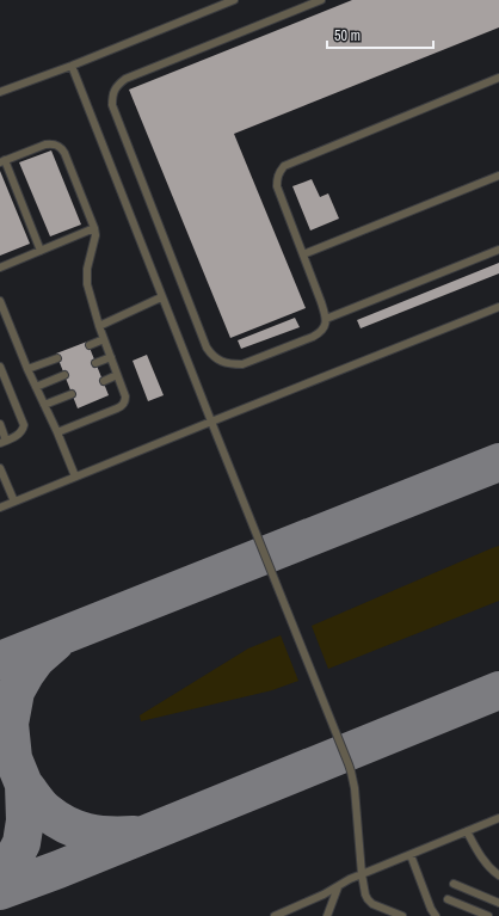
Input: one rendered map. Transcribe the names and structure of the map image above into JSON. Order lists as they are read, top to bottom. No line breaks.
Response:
{"scale_bar":"50 m"}
